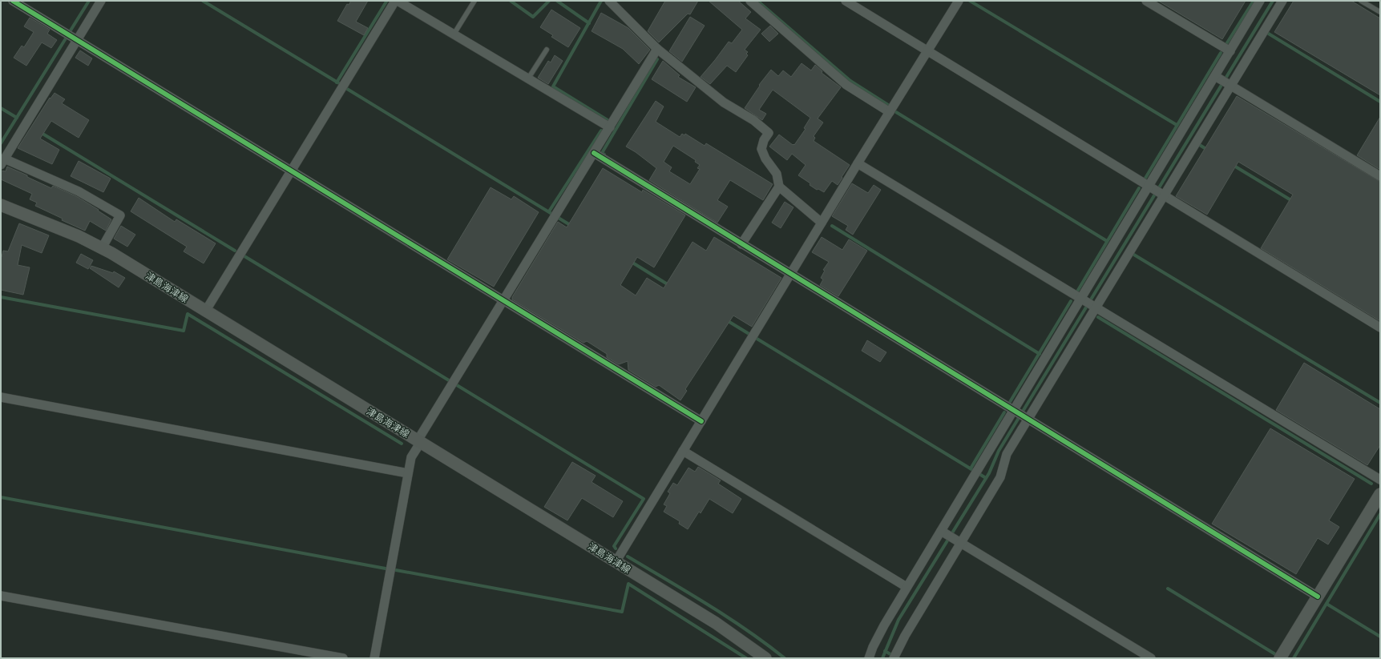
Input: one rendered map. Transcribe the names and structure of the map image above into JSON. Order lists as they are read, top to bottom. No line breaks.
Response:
{"streets":{"main road":["津島海津線"]}}
